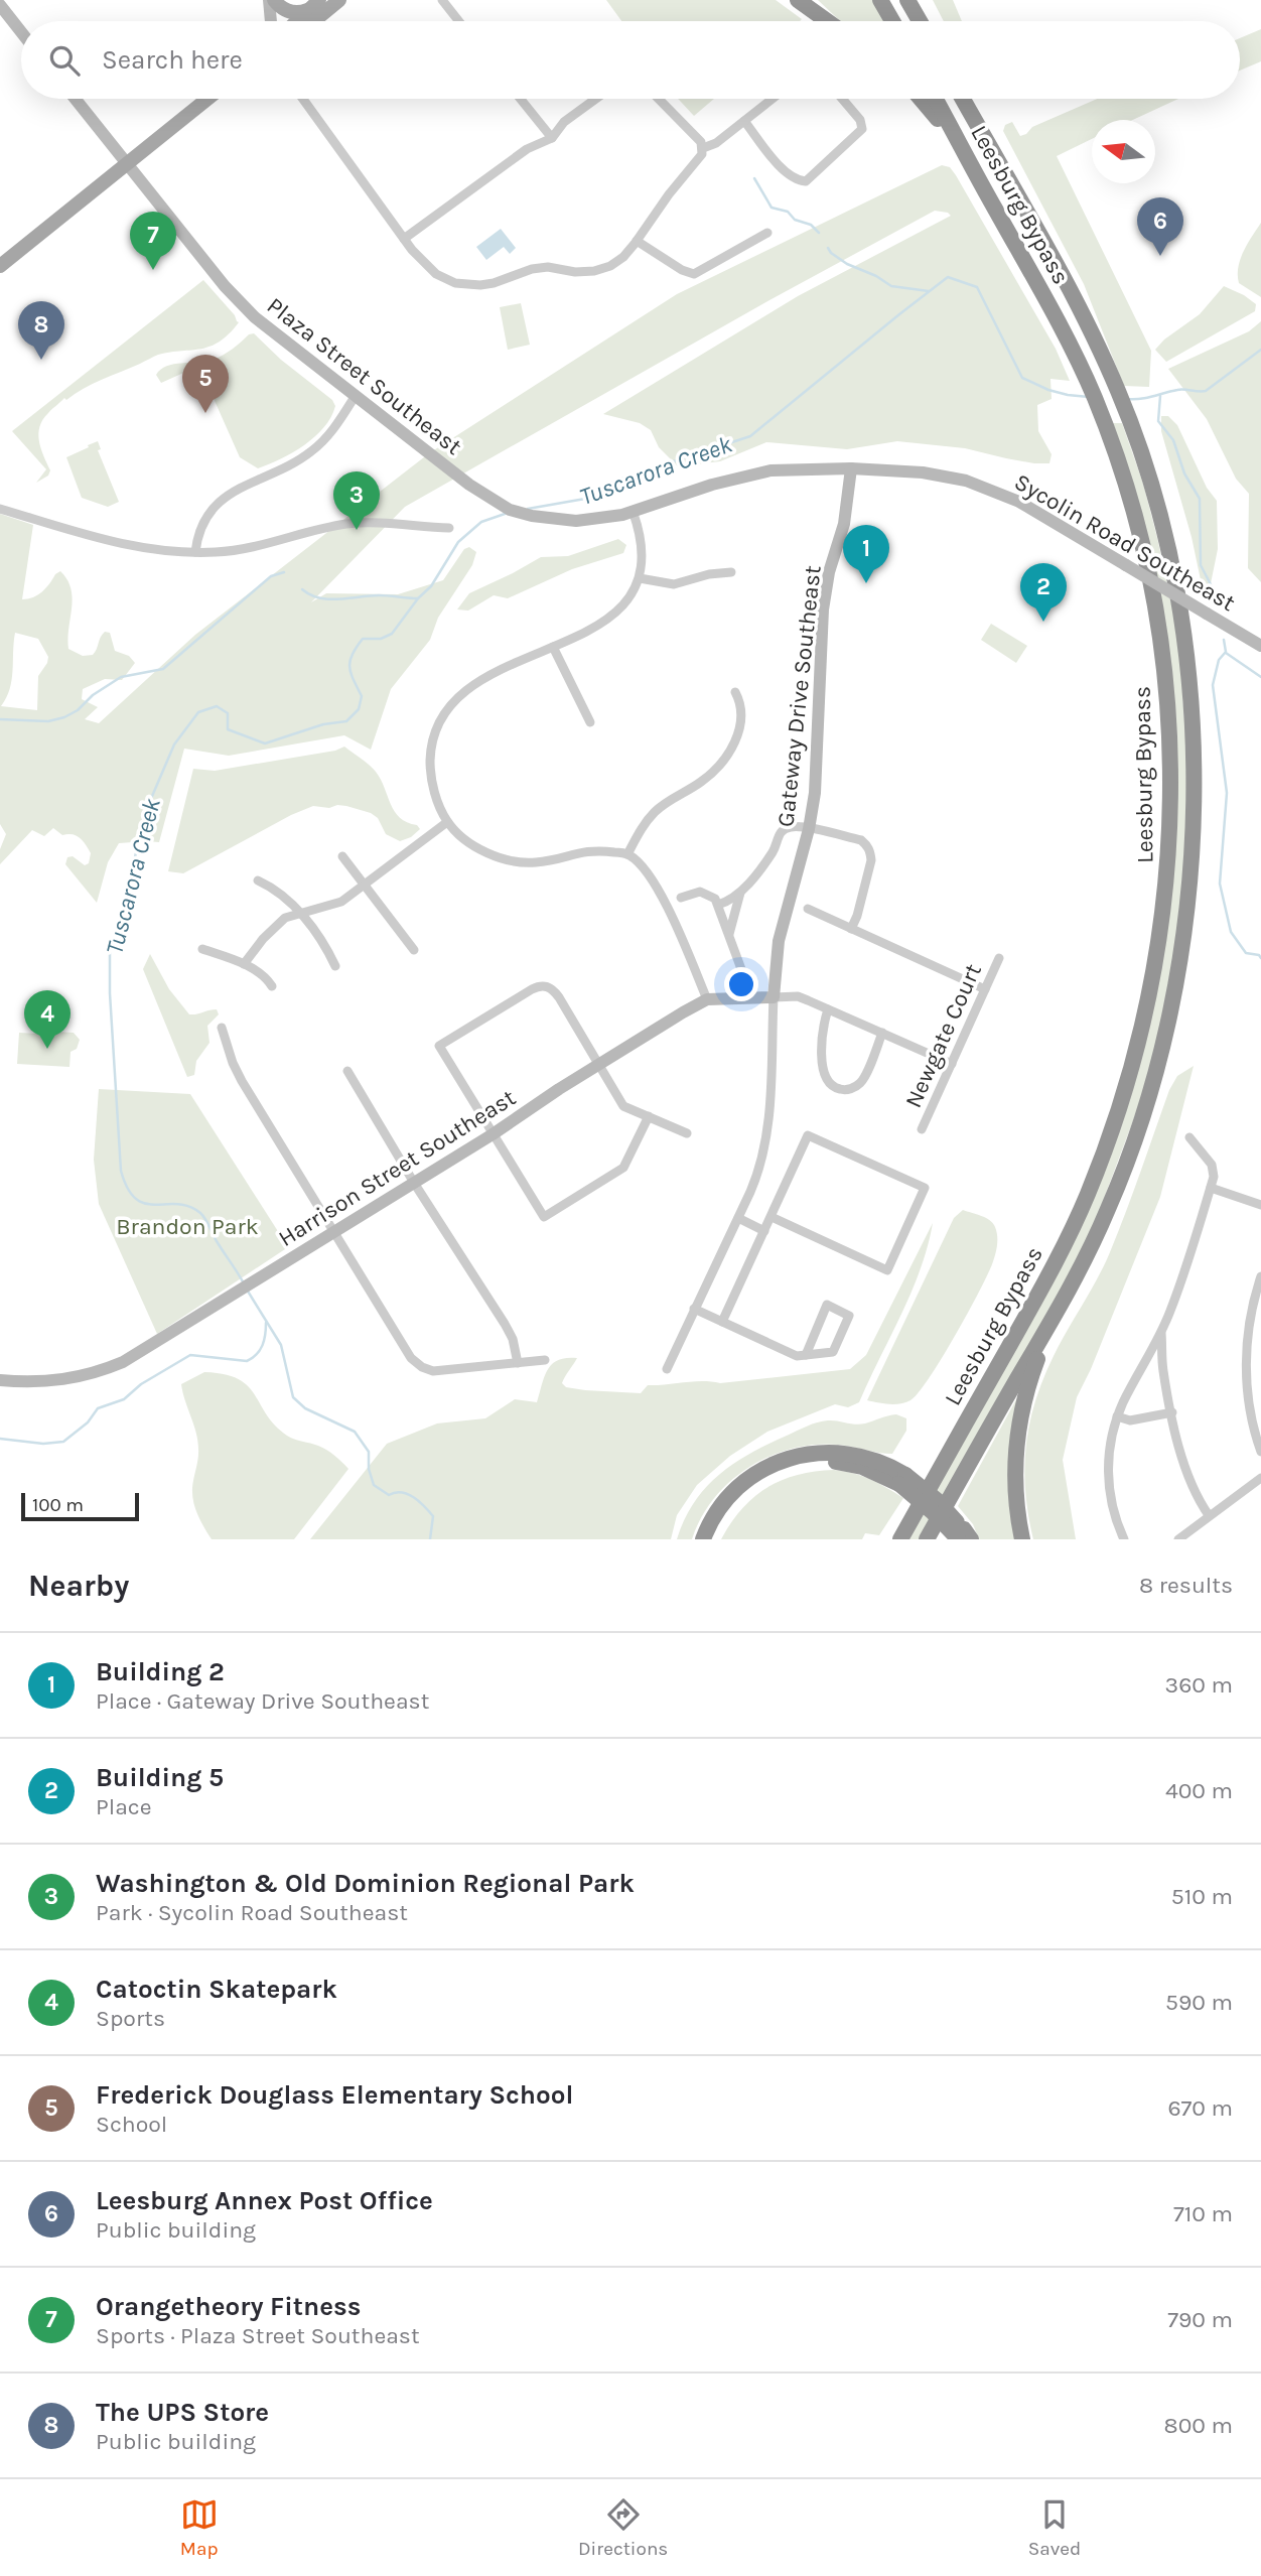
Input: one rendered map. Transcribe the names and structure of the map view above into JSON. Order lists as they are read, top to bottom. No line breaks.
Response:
{"streets":{"highway":["Leesburg Bypass"],"main road":["Plaza Street Southeast","Sycolin Road Southeast","Gateway Drive Southeast","Harrison Street Southeast"],"street":["Newgate Court"]},"crossings":[["Plaza Street Southeast","Sycolin Road Southeast"],["Sycolin Road Southeast","Gateway Drive Southeast"],["Gateway Drive Southeast","Harrison Street Southeast"]],"water":["Tuscarora Creek"],"parks":["Brandon Park"],"scale_bar":"100 m","north":"left","page":{"search":"Search here","pins":["6","7","8","5","3","1","2","4"],"scale":"100 m","heading":["Nearby","8 results"],"list":[{"mark":"1","name":"Building 2","note":"Place · Gateway Drive Southeast","value":"360 m"},{"mark":"2","name":"Building 5","note":"Place","value":"400 m"},{"mark":"3","name":"Washington & Old Dominion Regional Park","note":"Park · Sycolin Road Southeast","value":"510 m"},{"mark":"4","name":"Catoctin Skatepark","note":"Sports","value":"590 m"},{"mark":"5","name":"Frederick Douglass Elementary School","note":"School","value":"670 m"},{"mark":"6","name":"Leesburg Annex Post Office","note":"Public building","value":"710 m"},{"mark":"7","name":"Orangetheory Fitness","note":"Sports · Plaza Street Southeast","value":"790 m"},{"mark":"8","name":"The UPS Store","note":"Public building","value":"800 m"}],"nav":["Map","Directions","Saved"]}}
